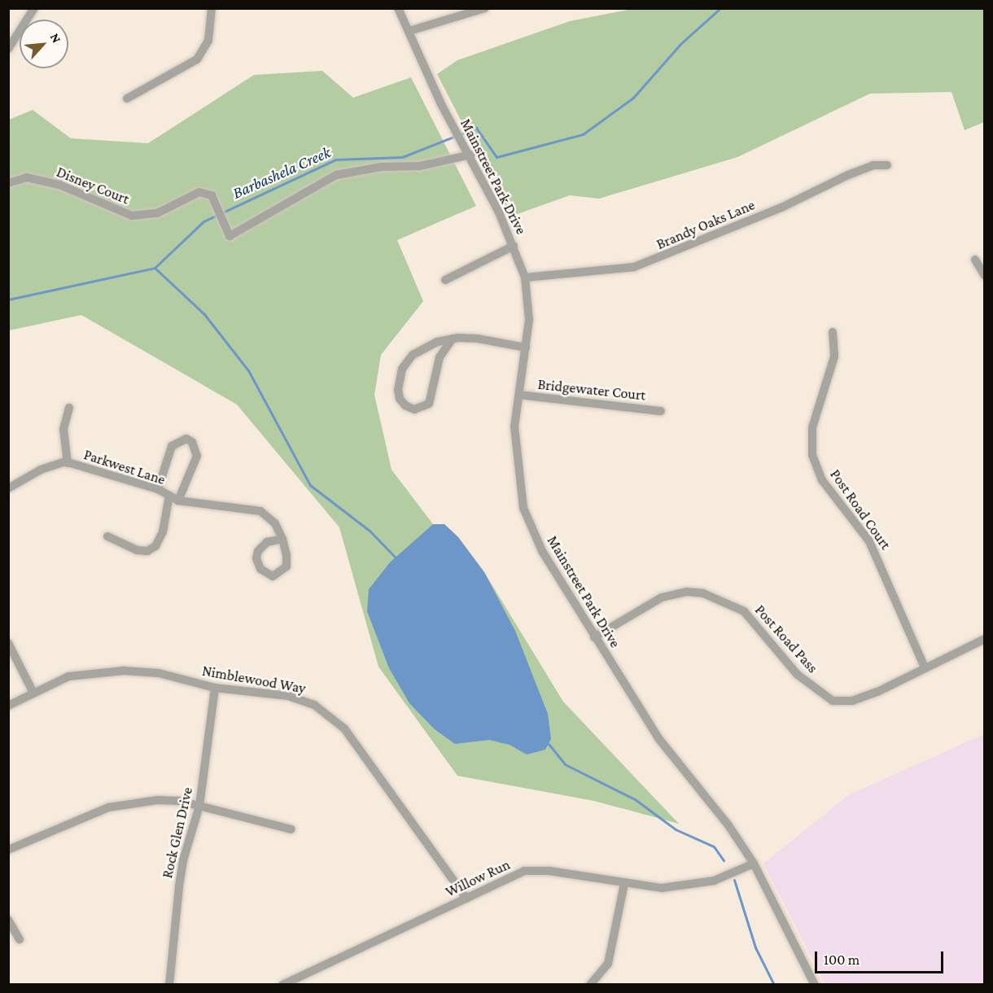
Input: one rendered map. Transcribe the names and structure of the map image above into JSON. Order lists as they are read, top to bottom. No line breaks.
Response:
{"streets":{"street":["Mainstreet Park Drive","Disney Court","Brandy Oaks Lane","Bridgewater Court","Parkwest Lane","Post Road Court","Post Road Pass","Nimblewood Way","Rock Glen Drive","Willow Run"]},"crossings":[["Mainstreet Park Drive","Disney Court"],["Mainstreet Park Drive","Brandy Oaks Lane"],["Mainstreet Park Drive","Bridgewater Court"],["Mainstreet Park Drive","Post Road Pass"],["Mainstreet Park Drive","Willow Run"],["Post Road Court","Post Road Pass"],["Nimblewood Way","Rock Glen Drive"],["Nimblewood Way","Willow Run"]],"water":["Barbashela Creek"],"scale_bar":"100 m","north":"top right"}
